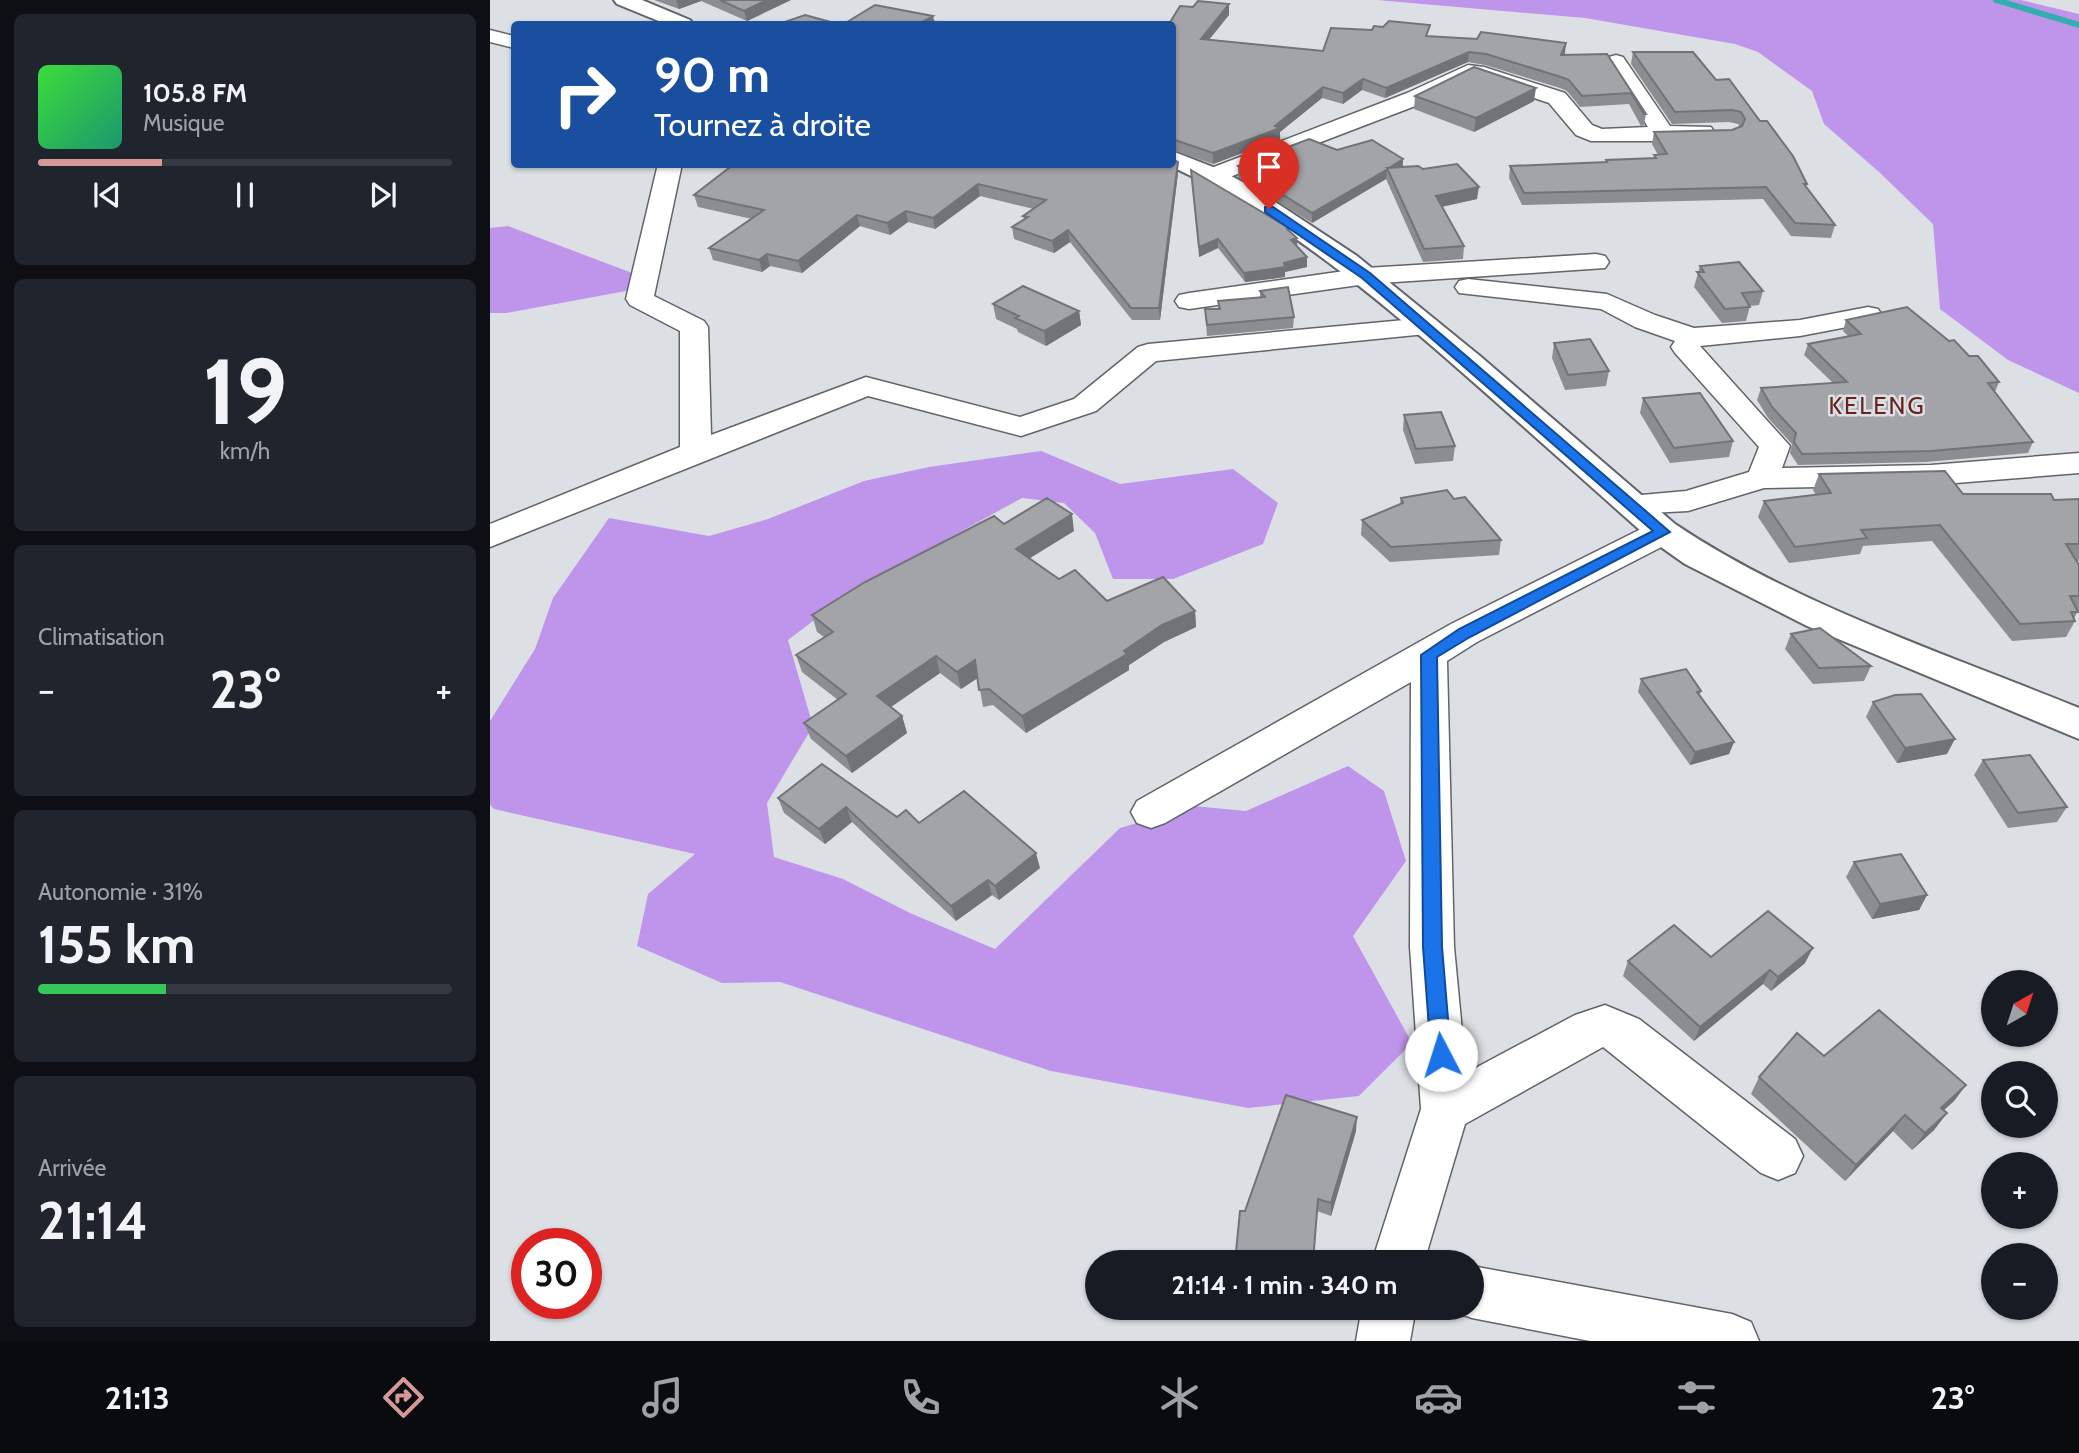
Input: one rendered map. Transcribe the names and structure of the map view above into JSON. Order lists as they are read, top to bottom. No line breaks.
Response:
{"districts":["KELENG"],"north":"top right","page":{"turn":["90 m","Tournez à droite"],"song":["105.8 FM","Musique"],"tile":[["19","km/h"],"Climatisation",["Autonomie · 31%","155 km"],["Arrivée","21:14"]],"heat":["−","23°","+"],"map_buttons":["+","−"],"limit":"30","trip":"21:14 · 1 min · 340 m","tabs":["21:13","23°"]}}
